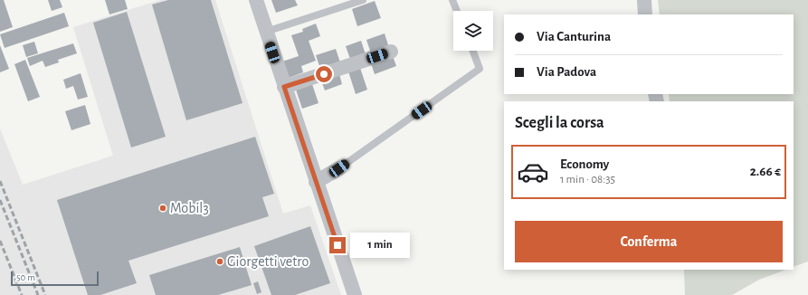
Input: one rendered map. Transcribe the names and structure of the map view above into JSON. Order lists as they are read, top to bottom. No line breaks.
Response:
{"places":["Mobil3","Giorgetti vetro"],"scale_bar":"50 m","page":{"banner":["Via Canturina","Via Padova"],"heading":"Scegli la corsa","list":[{"name":"Economy","note":"1 min · 08:35","value":"2.66 €"}],"buttons":"Conferma","bubble":"1 min","scale":"50 m"}}
